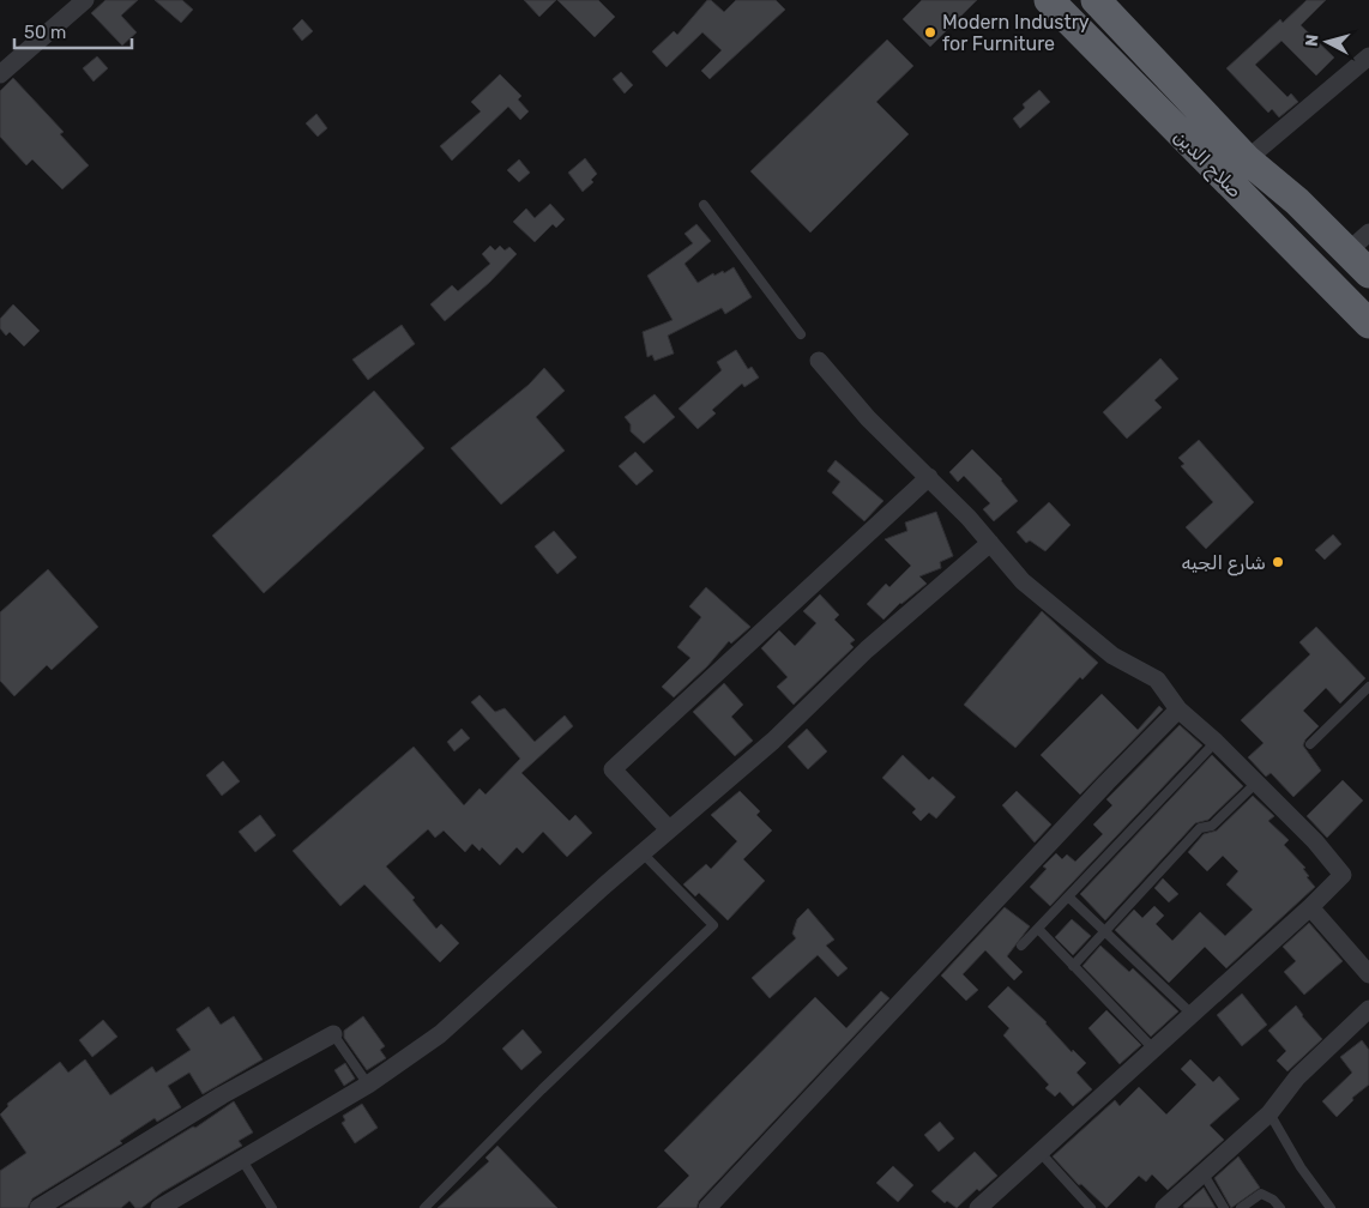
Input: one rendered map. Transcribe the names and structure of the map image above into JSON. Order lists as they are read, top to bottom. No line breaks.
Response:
{"streets":{"highway":["صلاح الدين"]},"places":["Modern Industry for Furniture","شارع الجيه"],"scale_bar":"50 m","north":"left"}
